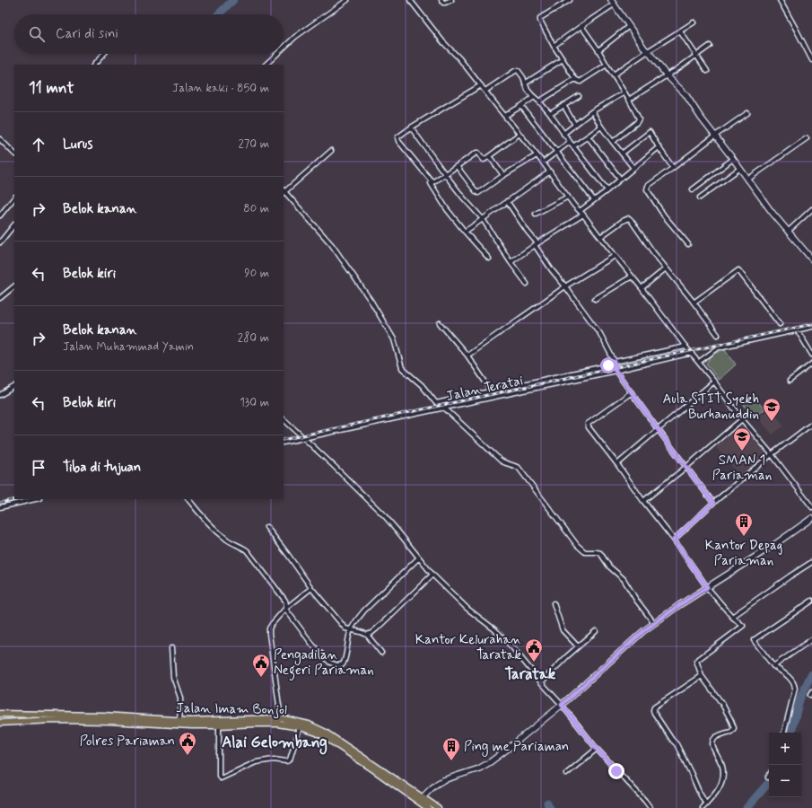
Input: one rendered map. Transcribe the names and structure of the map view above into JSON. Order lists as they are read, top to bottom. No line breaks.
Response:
{"streets":{"main road":["Jalan Imam Bonjol"],"street":["Jalan Teratai"]},"districts":["Taratak","Alai Gelombang"],"places":{"school or university":["Aula STIT Syekh Burhanuddin","SMAN 1 Pariaman"],"building":["Kantor Depag Pariaman","Ping me Pariaman"],"public building":["Kantor Kelurahan Taratak","Pengadilan Negeri Pariaman","Polres Pariaman"]},"page":{"search":"Cari di sini","heading":["11 mnt","Jalan kaki · 850 m"],"list":[["Lurus","270 m"],["Belok kanan","80 m"],["Belok kiri","90 m"],["Belok kanan","Jalan Muhammad Yamin","280 m"],["Belok kiri","130 m"],"Tiba di tujuan"],"map_buttons":["+","−"]}}
